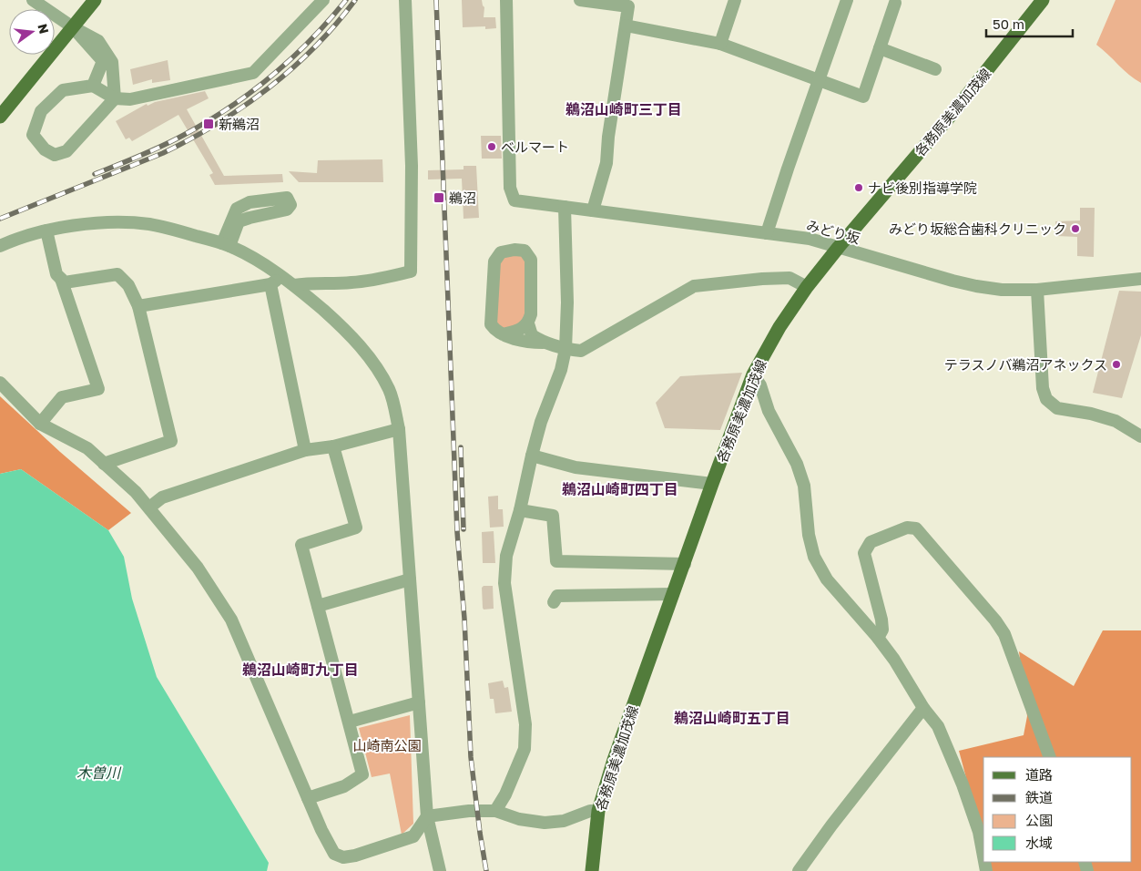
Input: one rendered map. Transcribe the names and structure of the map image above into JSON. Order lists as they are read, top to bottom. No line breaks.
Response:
{"streets":{"main road":["各務原美濃加茂線"],"street":["みどり坂"]},"crossings":[["各務原美濃加茂線","みどり坂"]],"districts":["鵜沼山崎町三丁目","鵜沼山崎町四丁目","鵜沼山崎町九丁目","鵜沼山崎町五丁目"],"water":["木曽川"],"parks":["山崎南公園"],"places":{"transit":["新鵜沼","鵜沼"],"other":["ベルマート","ナビ後別指導学院","みどり坂総合歯科クリニック","テラスノバ鵜沼アネックス"]},"legend":["道路","鉄道","公園","水域"],"scale_bar":"50 m","north":"right"}
